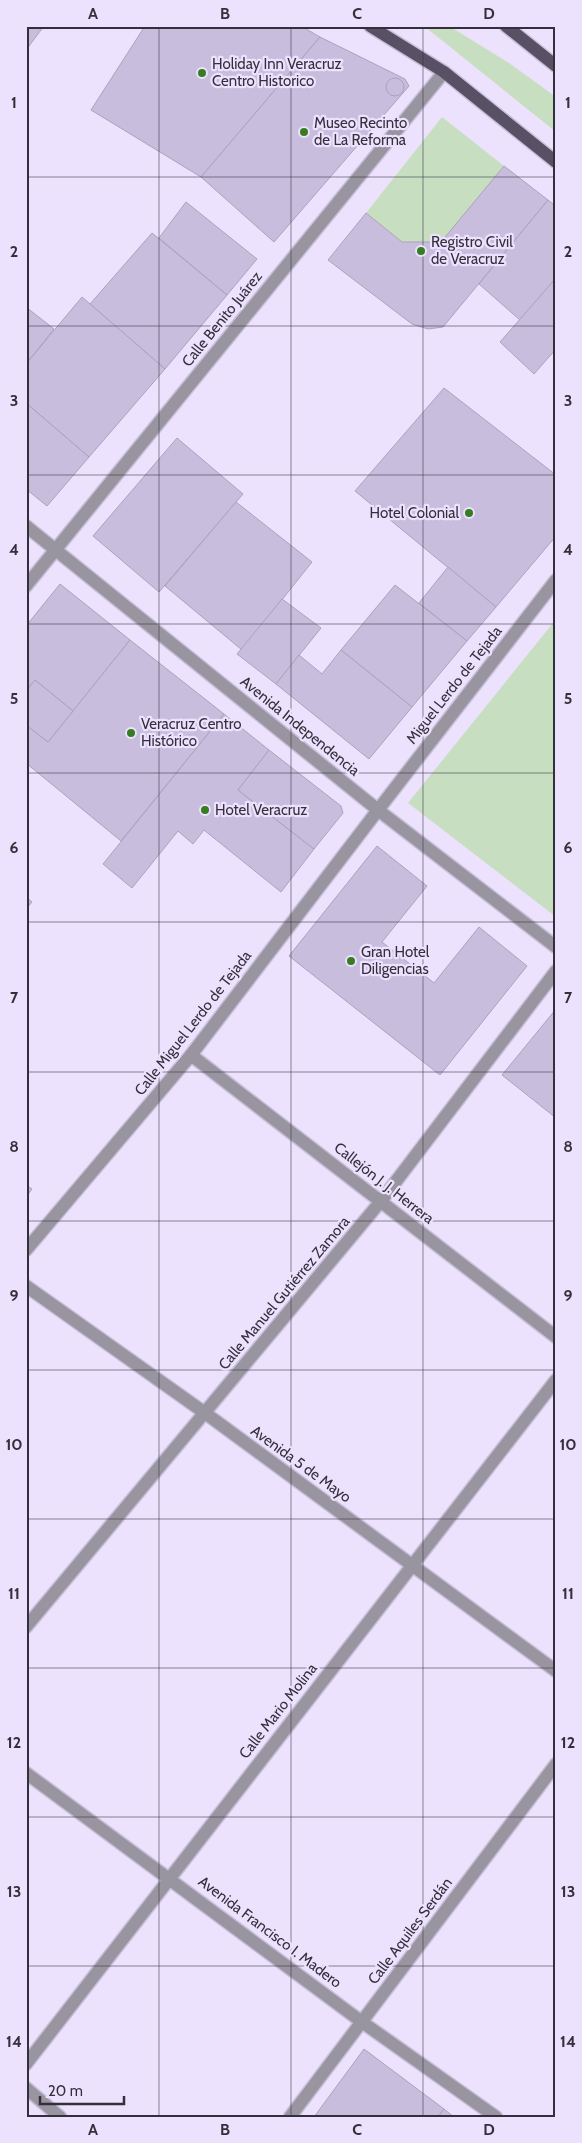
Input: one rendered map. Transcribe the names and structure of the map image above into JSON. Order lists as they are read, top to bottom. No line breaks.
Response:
{"streets":{"street":["Calle Benito Juárez","Miguel Lerdo de Tejada","Avenida Independencia","Calle Miguel Lerdo de Tejada","Callejón J. J. Herrera","Calle Manuel Gutiérrez Zamora","Avenida 5 de Mayo","Calle Mario Molina","Calle Aquiles Serdán","Avenida Francisco I. Madero"]},"crossings":[["Calle Benito Juárez","Avenida Independencia"],["Miguel Lerdo de Tejada","Avenida Independencia"],["Miguel Lerdo de Tejada","Calle Miguel Lerdo de Tejada"],["Avenida Independencia","Calle Miguel Lerdo de Tejada"],["Calle Miguel Lerdo de Tejada","Callejón J. J. Herrera"],["Callejón J. J. Herrera","Calle Manuel Gutiérrez Zamora"],["Calle Manuel Gutiérrez Zamora","Avenida 5 de Mayo"],["Avenida 5 de Mayo","Calle Mario Molina"],["Calle Mario Molina","Avenida Francisco I. Madero"],["Calle Aquiles Serdán","Avenida Francisco I. Madero"]],"places":["Holiday Inn Veracruz Centro Historico","Museo Recinto de La Reforma","Registro Civil de Veracruz","Hotel Colonial","Veracruz Centro Histórico","Hotel Veracruz","Gran Hotel Diligencias"],"scale_bar":"20 m","grid":{"columns":["A","B","C","D"],"rows":["1","2","3","4","5","6","7","8","9","10","11","12","13","14"]}}
